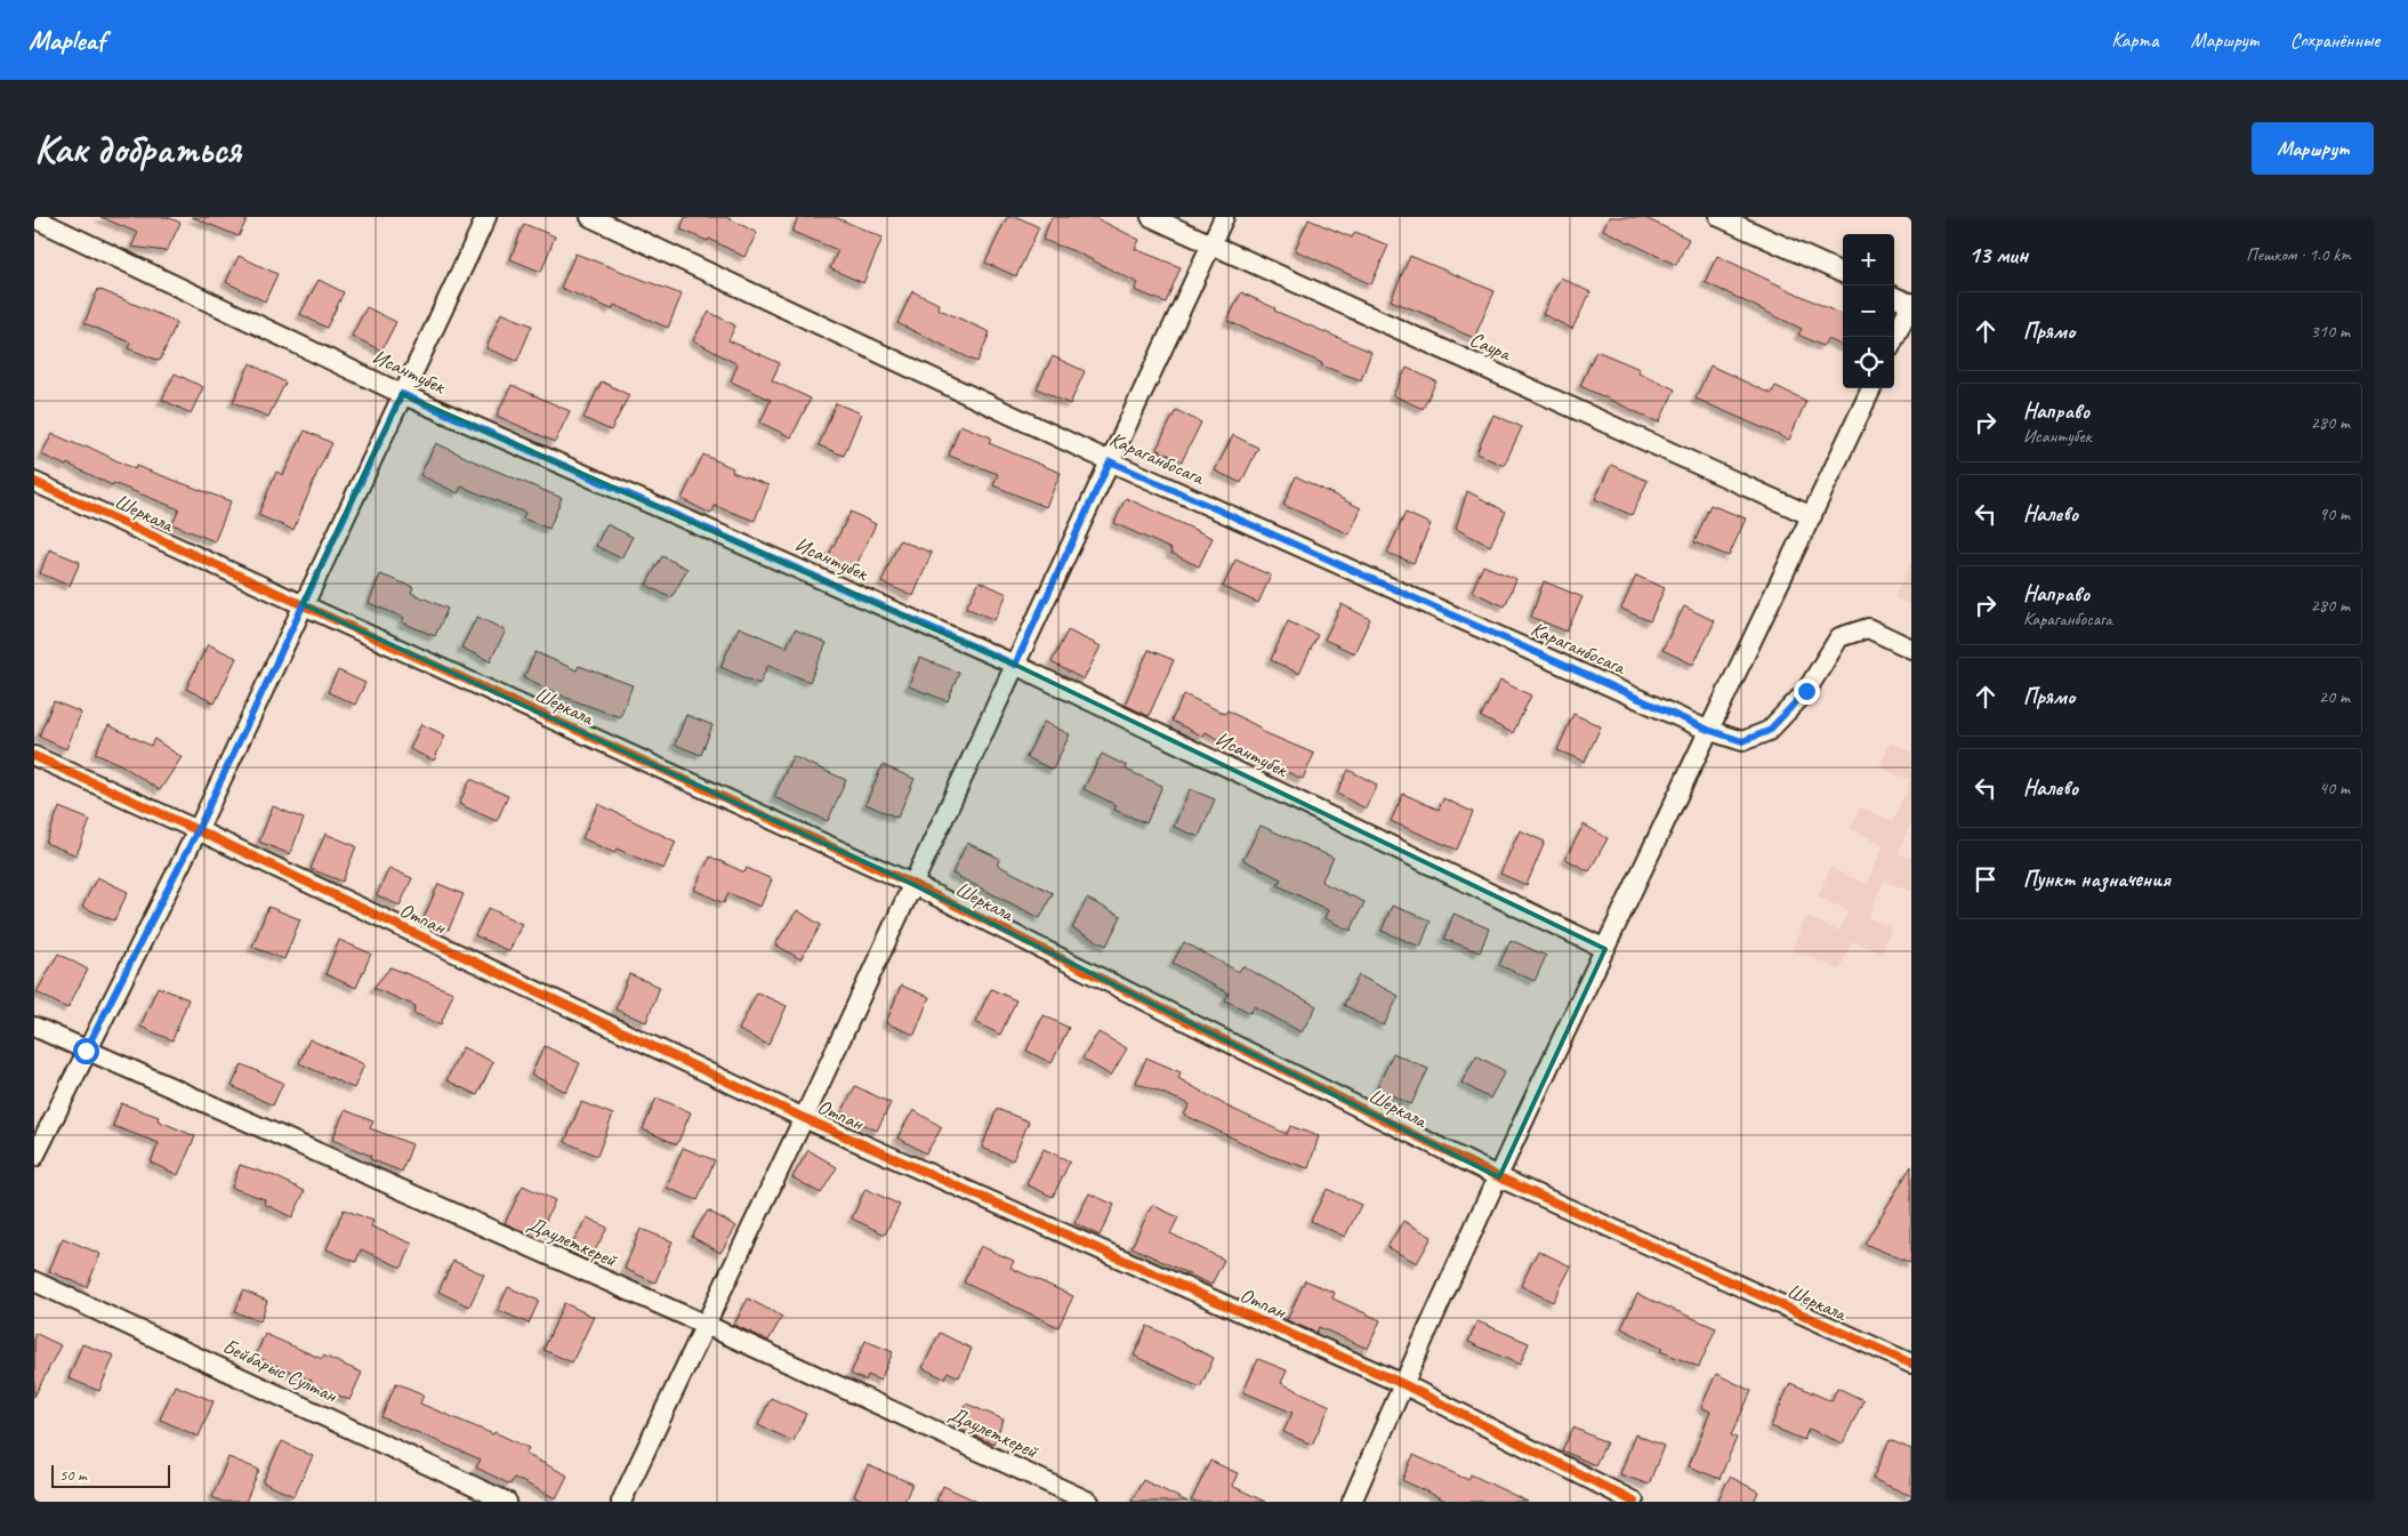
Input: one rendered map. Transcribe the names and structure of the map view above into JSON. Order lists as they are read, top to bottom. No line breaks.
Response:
{"streets":{"street":["Саура","Исантубек","Караганбосага","Шеркала","Отпан","Даулеткерей","Бейбарыс Султан"]},"scale_bar":"50 m","page":{"header":"Mapleaf","nav":["Карта","Маршрут","Сохранённые"],"buttons":"Маршрут","title":"Как добраться","heading":["13 мин","Пешком · 1.0 km"],"map_buttons":["+","−"],"list":[["Прямо","310 m"],["Направо","Исантубек","280 m"],["Налево","90 m"],["Направо","Караганбосага","280 m"],["Прямо","20 m"],["Налево","40 m"],"Пункт назначения"],"scale":"50 m"}}
